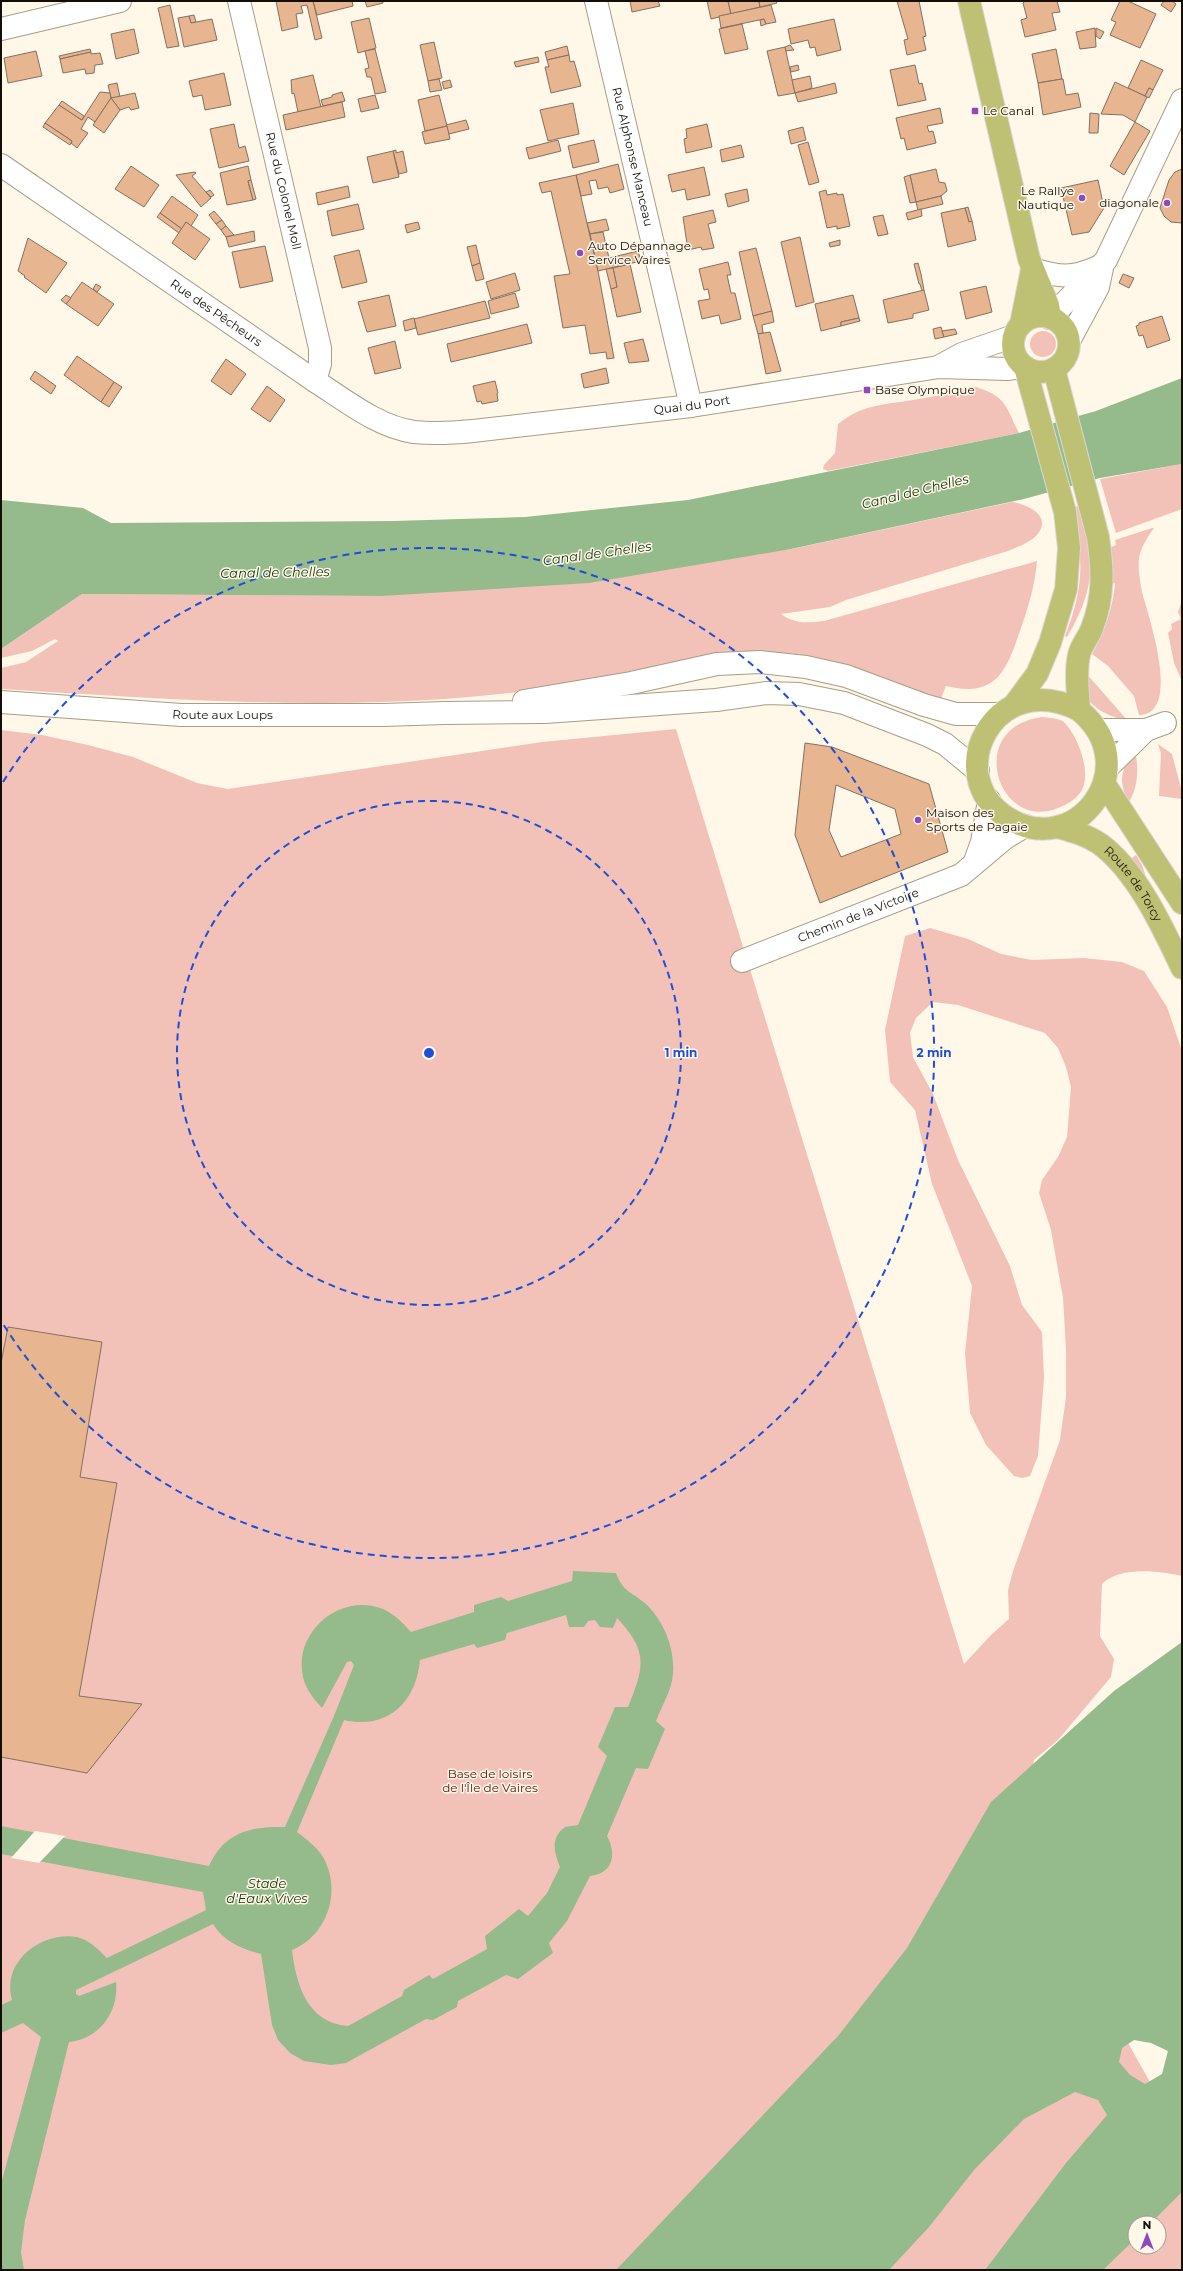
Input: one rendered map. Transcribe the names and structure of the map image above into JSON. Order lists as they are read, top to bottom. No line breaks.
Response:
{"streets":{"main road":["Route de Torcy"],"street":["Rue Alphonse Manceau","Rue du Colonel Moll","Rue des Pêcheurs","Quai du Port","Route aux Loups","Chemin de la Victoire"]},"crossings":[["Rue Alphonse Manceau","Quai du Port"],["Rue du Colonel Moll","Rue des Pêcheurs"],["Rue des Pêcheurs","Quai du Port"],["Route de Torcy","Chemin de la Victoire"]],"water":["Canal de Chelles","Stade d'Eaux Vives"],"parks":["Base de loisirs de l'Île de Vaires"],"places":{"transit":["Le Canal","Base Olympique"],"other":["Le Rallye Nautique","diagonale","Auto Dépannage Service Vaires","Maison des Sports de Pagaie"]},"north":"top","rings":["1 min","2 min"]}
